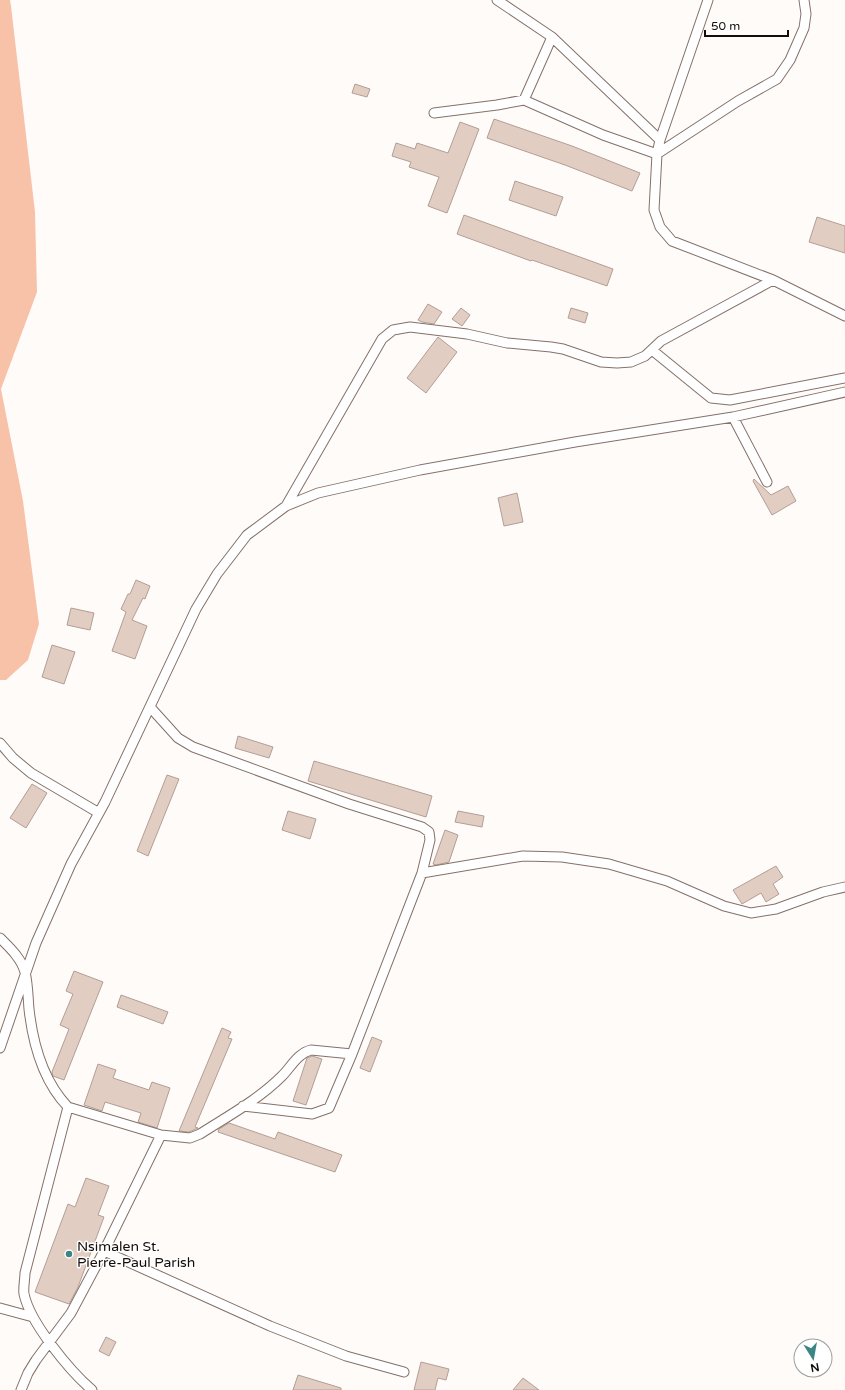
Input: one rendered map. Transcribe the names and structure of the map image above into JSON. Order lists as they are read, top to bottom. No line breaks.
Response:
{"places":["Nsimalen St. Pierre-Paul Parish"],"scale_bar":"50 m","north":"bottom"}
